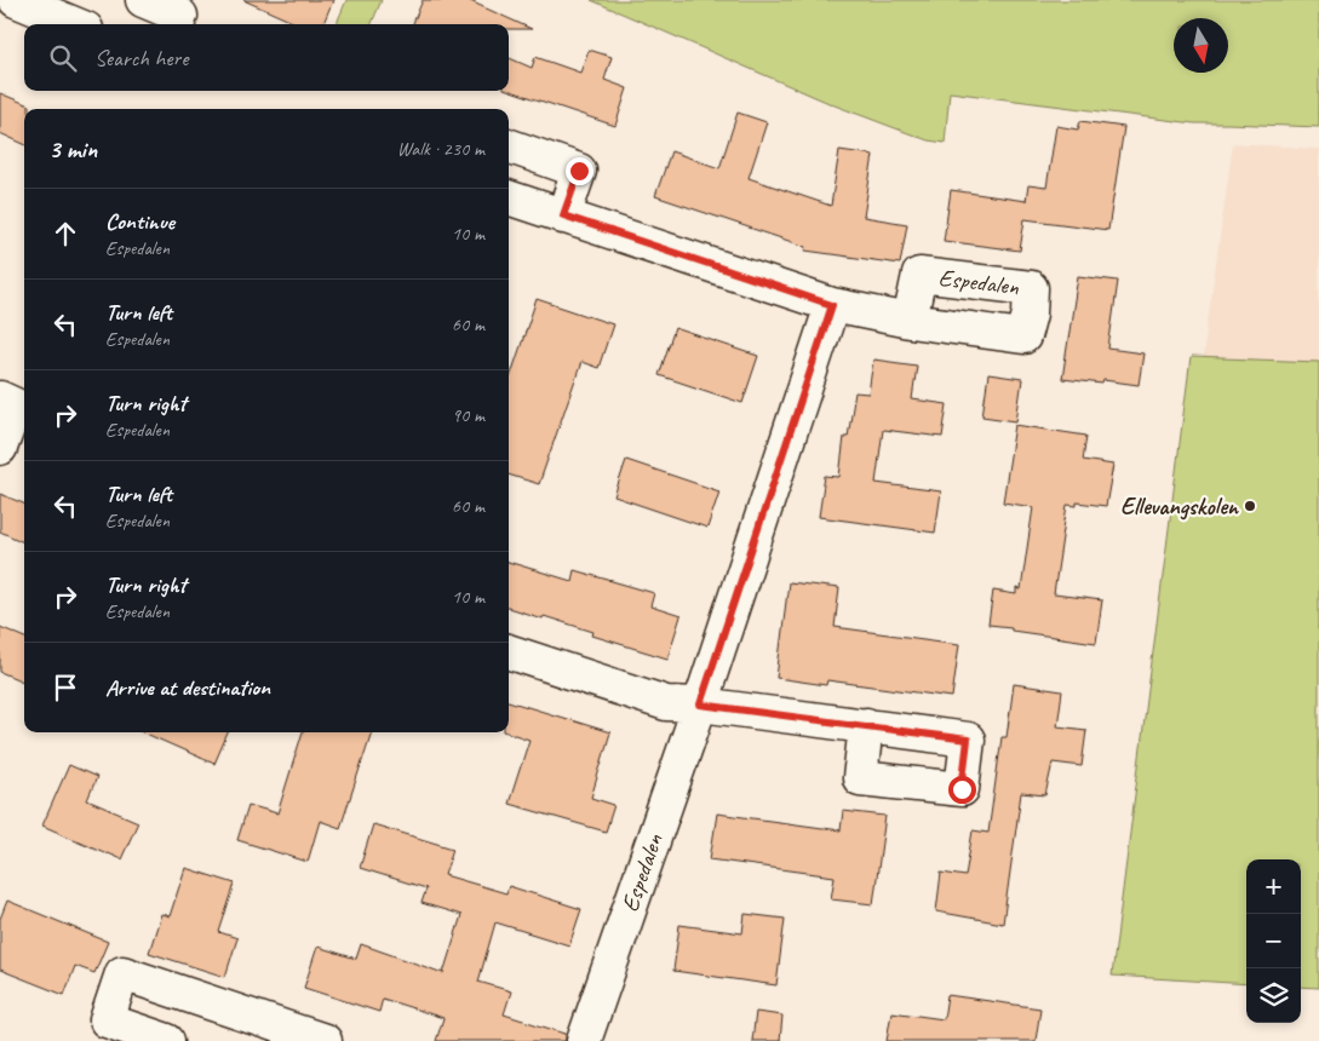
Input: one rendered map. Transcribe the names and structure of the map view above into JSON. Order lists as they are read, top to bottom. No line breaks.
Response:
{"streets":{"street":["Espedalen"]},"places":["Ellevangskolen"],"north":"bottom","page":{"search":"Search here","heading":["3 min","Walk · 230 m"],"list":[["Continue","Espedalen","10 m"],["Turn left","Espedalen","60 m"],["Turn right","Espedalen","90 m"],["Turn left","Espedalen","60 m"],["Turn right","Espedalen","10 m"],"Arrive at destination"],"map_buttons":["+","−"]}}
